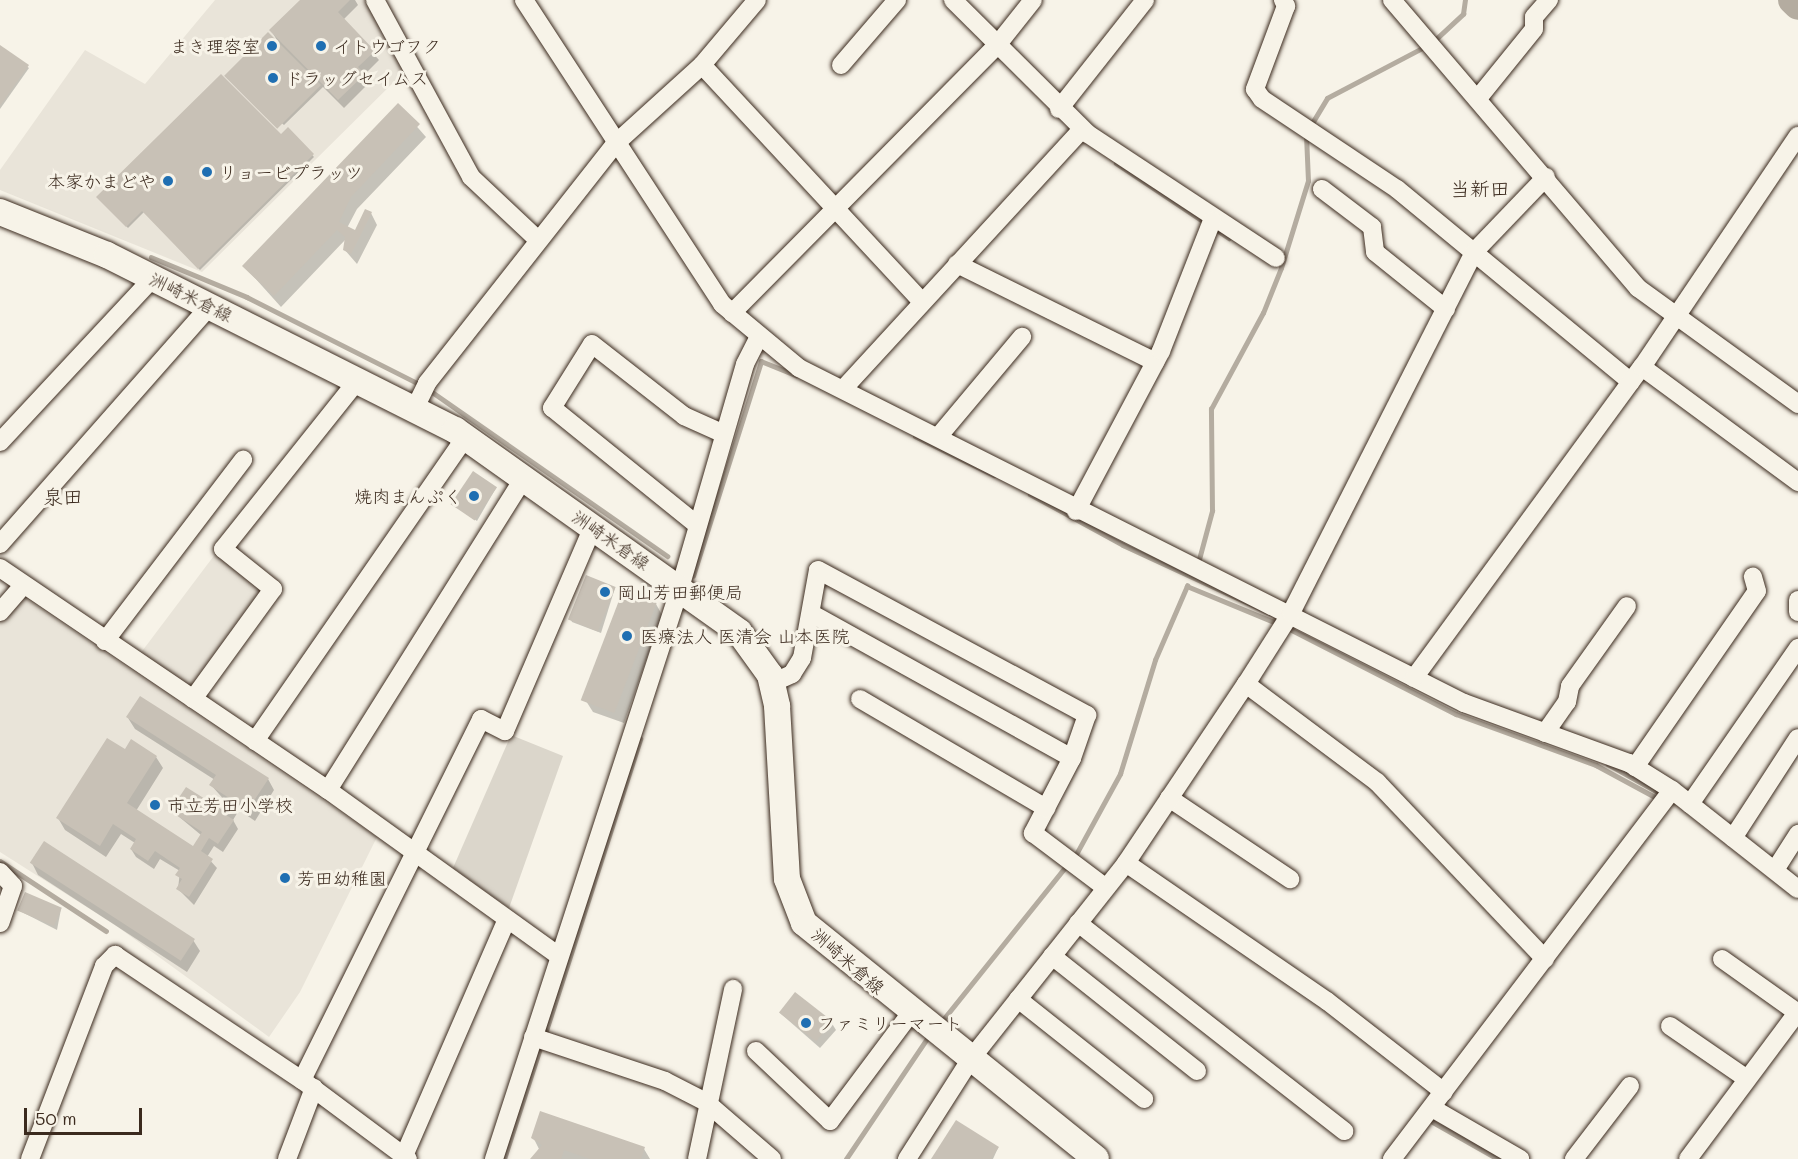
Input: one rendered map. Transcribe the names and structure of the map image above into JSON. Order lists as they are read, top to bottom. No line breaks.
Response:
{"streets":{"main road":["洲崎米倉線"]},"districts":["当新田","泉田"],"places":["まき理容室","イトウゴフク","ドラッグセイムス","リョービプラッツ","本家かまどや","焼肉まんぷく","岡山芳田郵便局","医療法人 医清会 山本医院","市立芳田小学校","芳田幼稚園","ファミリーマート"],"scale_bar":"50 m"}
